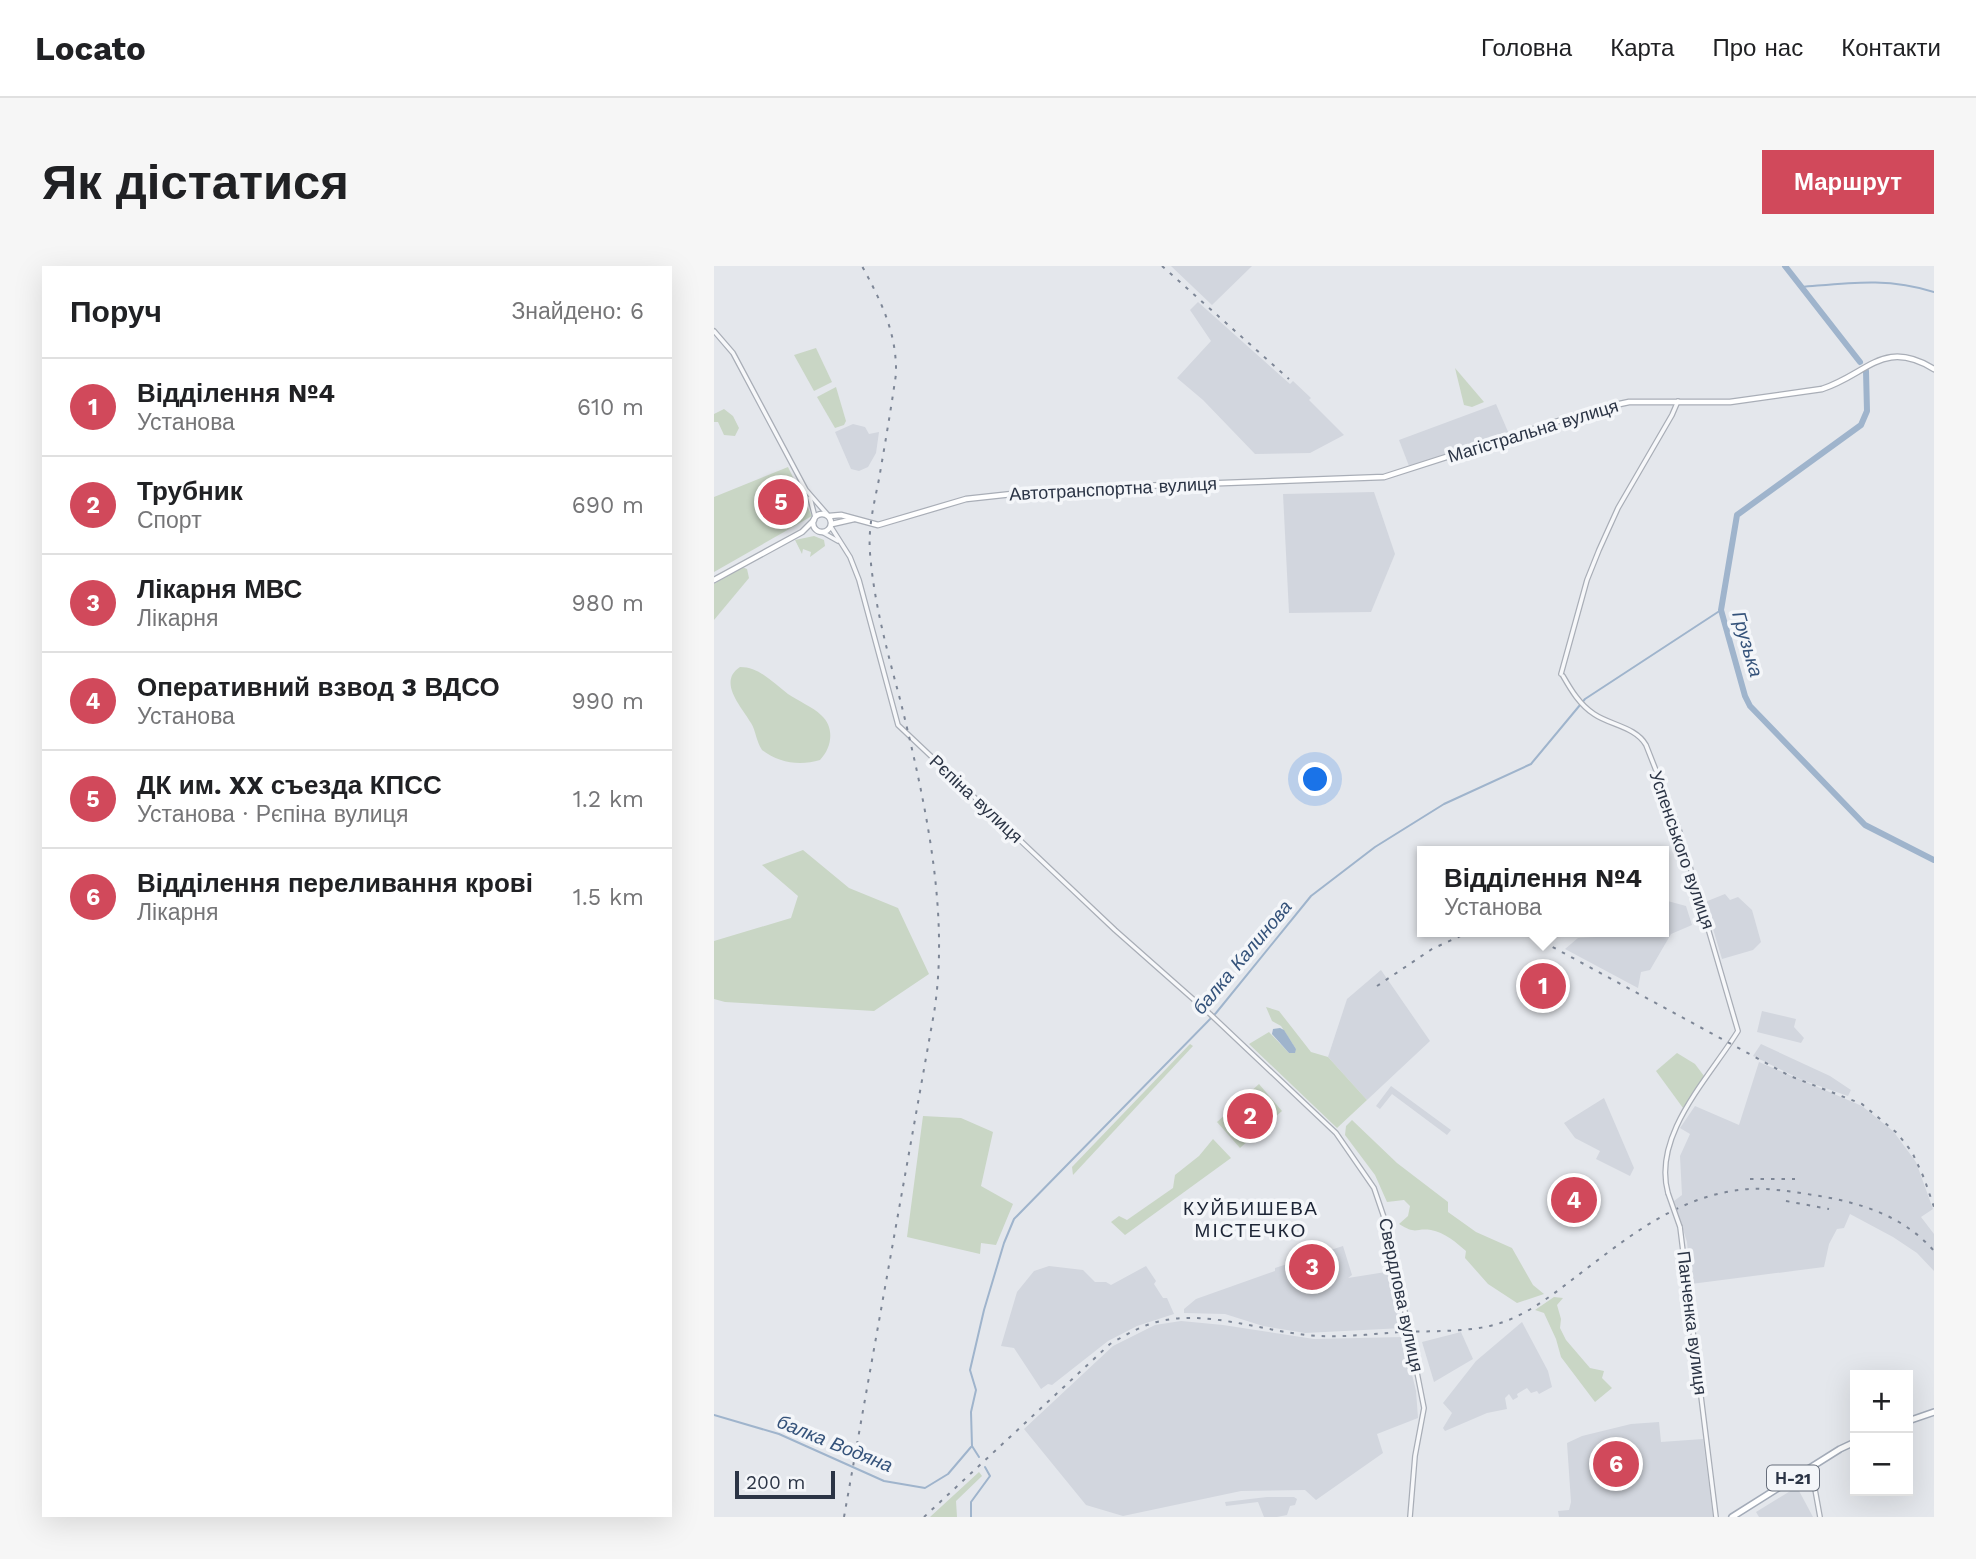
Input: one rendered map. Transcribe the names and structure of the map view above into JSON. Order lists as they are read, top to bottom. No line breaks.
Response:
{"streets":{"main road":["Магістральна вулиця","Автотранспортна вулиця","Н-21"],"street":["Рєпіна вулиця","Успенського вулиця","Свердлова вулиця","Панченка вулиця"]},"crossings":[["Магістральна вулиця","Автотранспортна вулиця"],["Рєпіна вулиця","Свердлова вулиця"],["Успенського вулиця","Панченка вулиця"]],"districts":["КУЙБИШЕВА МІСТЕЧКО"],"water":["Грузька","балка Калинова","балка Водяна"],"scale_bar":"200 m","page":{"header":"Locato","nav":["Головна","Карта","Про нас","Контакти"],"buttons":"Маршрут","title":"Як дістатися","heading":["Поруч","Знайдено: 6"],"list":[{"mark":"1","name":"Відділення №4","note":"Установа","value":"610 m"},{"mark":"2","name":"Трубник","note":"Спорт","value":"690 m"},{"mark":"3","name":"Лікарня МВС","note":"Лікарня","value":"980 m"},{"mark":"4","name":"Оперативний взвод 3 ВДСО","note":"Установа","value":"990 m"},{"mark":"5","name":"ДК им. XX съезда КПСС","note":"Установа · Рєпіна вулиця","value":"1.2 km"},{"mark":"6","name":"Відділення переливання крові","note":"Лікарня","value":"1.5 km"}],"pins":["5","1","2","4","3","6"],"popup":["Відділення №4","Установа"],"map_buttons":["+","−"],"scale":"200 m"}}
